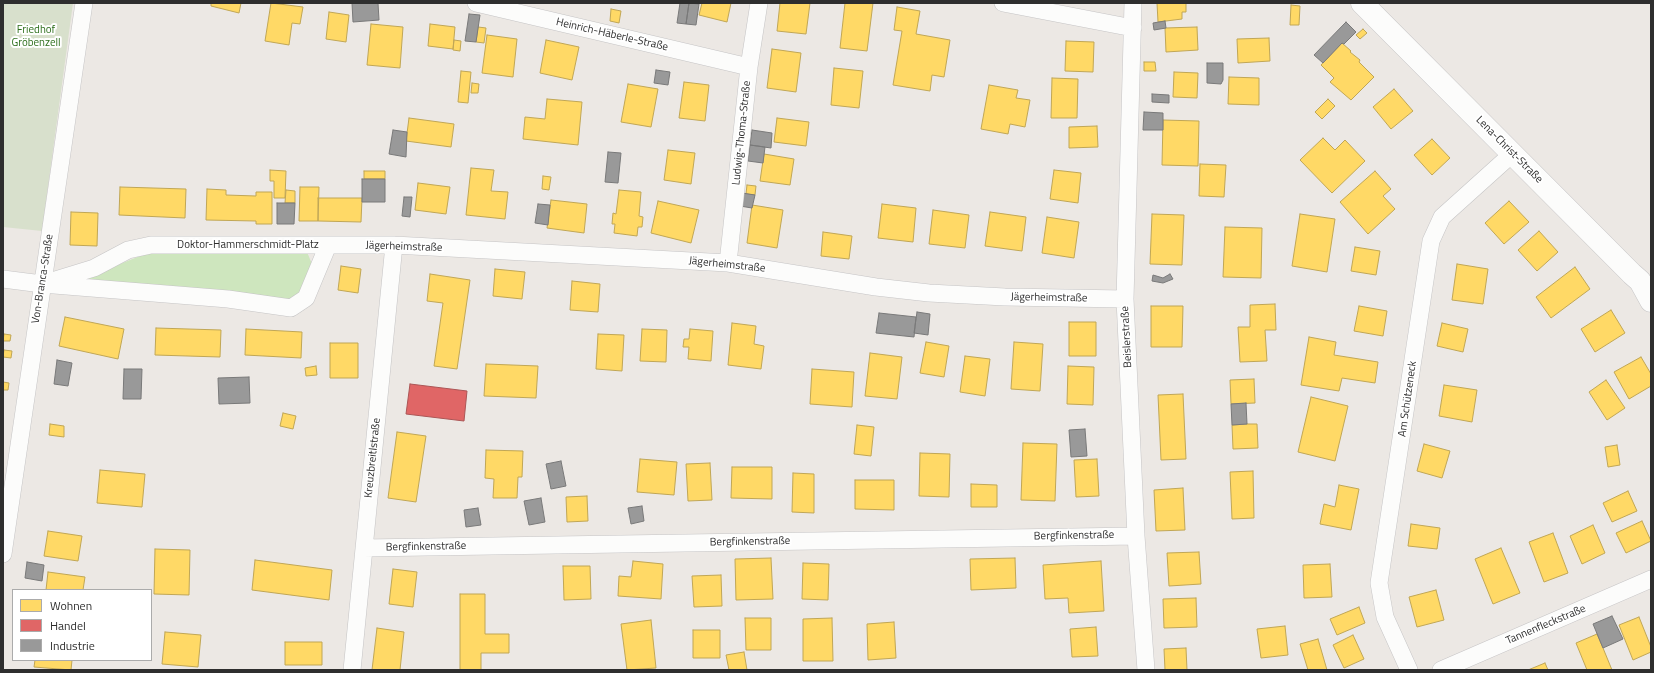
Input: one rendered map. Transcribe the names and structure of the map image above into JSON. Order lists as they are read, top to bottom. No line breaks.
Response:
{"streets":{"street":["Heinrich-Häberle-Straße","Ludwig-Thoma-Straße","Lena-Christ-Straße","Doktor-Hammerschmidt-Platz","Jägerheimstraße","Von-Branca-Straße","Beislerstraße","Am Schützeneck","Kreuzbreitlstraße","Bergfinkenstraße","Tannenfleckstraße"]},"crossings":[["Heinrich-Häberle-Straße","Ludwig-Thoma-Straße"],["Ludwig-Thoma-Straße","Jägerheimstraße"],["Lena-Christ-Straße","Am Schützeneck"],["Doktor-Hammerschmidt-Platz","Jägerheimstraße"],["Doktor-Hammerschmidt-Platz","Von-Branca-Straße"],["Jägerheimstraße","Beislerstraße"],["Jägerheimstraße","Kreuzbreitlstraße"],["Beislerstraße","Bergfinkenstraße"],["Kreuzbreitlstraße","Bergfinkenstraße"]],"parks":["Friedhof Gröbenzell"],"legend":["Wohnen","Handel","Industrie"]}
